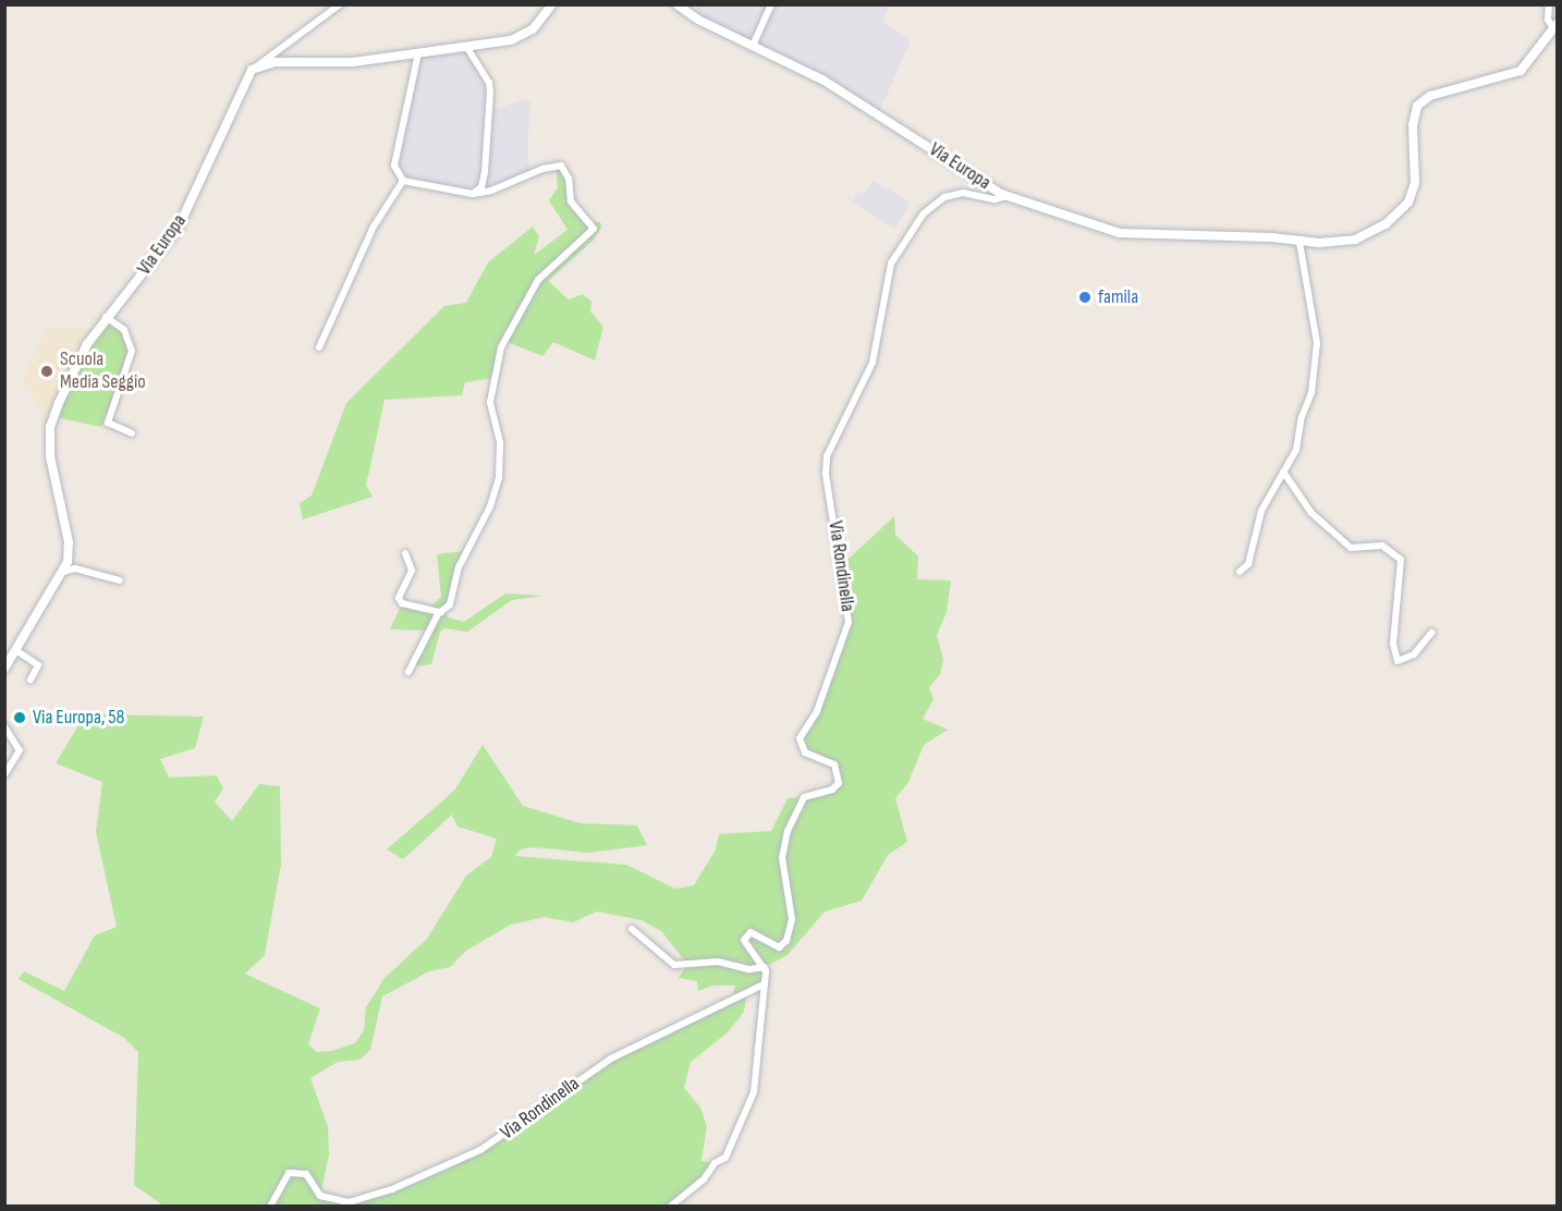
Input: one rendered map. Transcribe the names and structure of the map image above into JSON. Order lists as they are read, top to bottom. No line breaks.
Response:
{"streets":{"main road":["Via Europa"],"street":["Via Rondinella"]},"crossings":[["Via Europa","Via Rondinella"]],"places":["famila","Scuola Media Seggio","Via Europa, 58"]}
